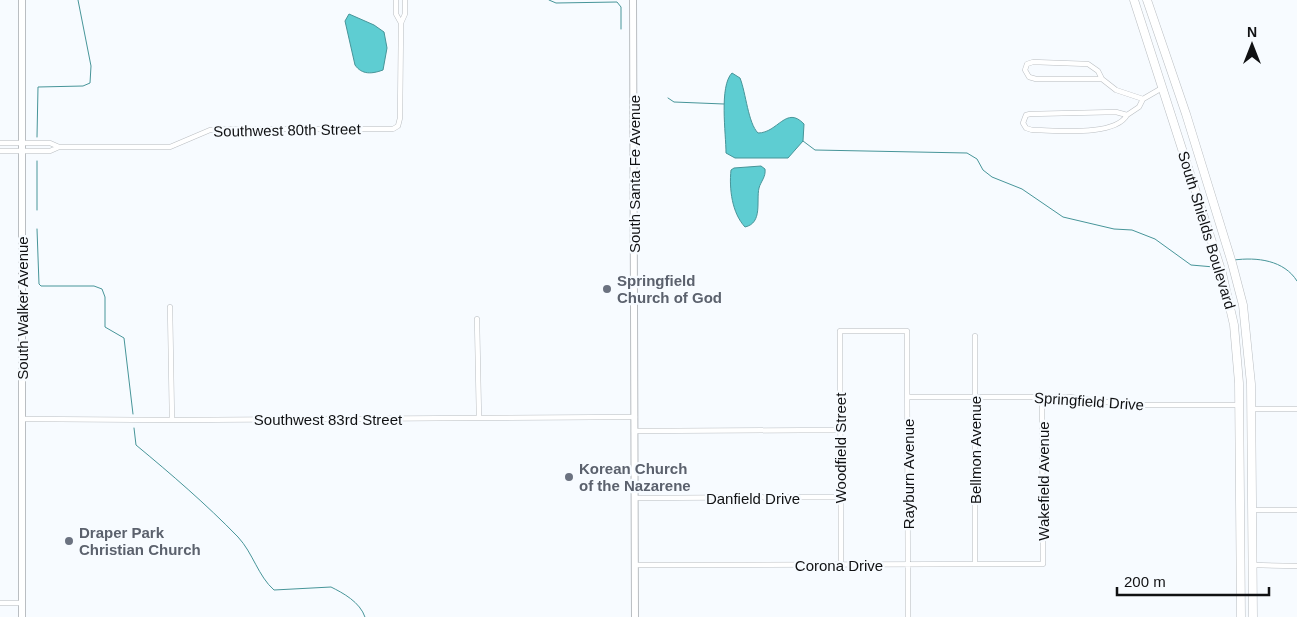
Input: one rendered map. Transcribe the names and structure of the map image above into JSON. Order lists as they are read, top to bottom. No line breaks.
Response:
{"streets":{"main road":["South Santa Fe Avenue","South Shields Boulevard","South Walker Avenue"],"street":["Southwest 80th Street","Springfield Drive","Southwest 83rd Street","Woodfield Street","Bellmon Avenue","Rayburn Avenue","Wakefield Avenue","Danfield Drive","Corona Drive"]},"crossings":[["Southwest 80th Street","South Walker Avenue"],["South Santa Fe Avenue","Southwest 83rd Street"],["South Santa Fe Avenue","Danfield Drive"],["South Santa Fe Avenue","Corona Drive"],["South Shields Boulevard","Springfield Drive"],["South Walker Avenue","Southwest 83rd Street"],["Springfield Drive","Bellmon Avenue"],["Springfield Drive","Rayburn Avenue"],["Springfield Drive","Wakefield Avenue"],["Woodfield Street","Rayburn Avenue"],["Woodfield Street","Danfield Drive"],["Woodfield Street","Corona Drive"],["Bellmon Avenue","Corona Drive"],["Rayburn Avenue","Corona Drive"],["Wakefield Avenue","Corona Drive"]],"places":["Springfield Church of God","Korean Church of the Nazarene","Draper Park Christian Church"],"scale_bar":"200 m","north":"top"}
